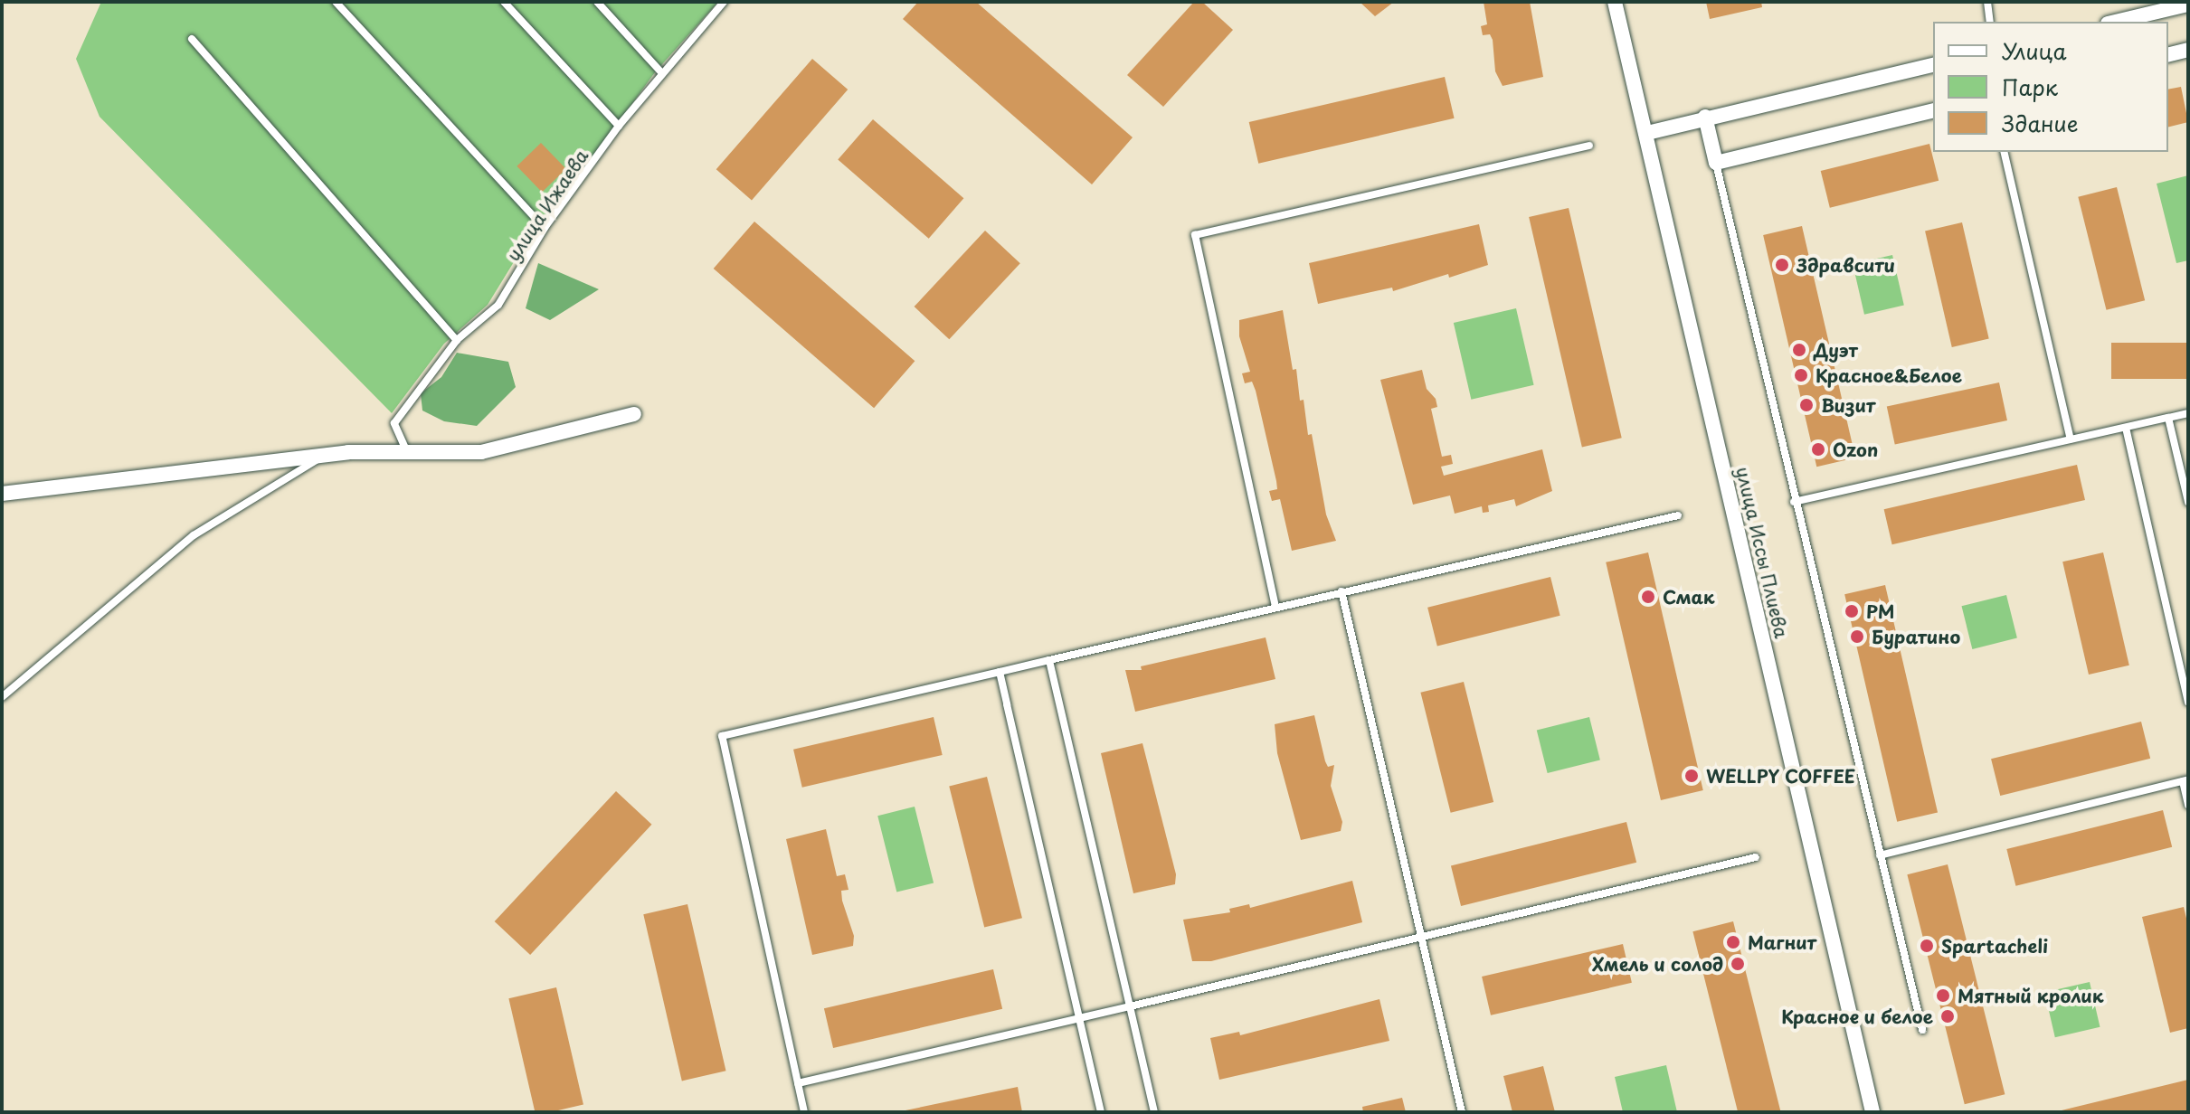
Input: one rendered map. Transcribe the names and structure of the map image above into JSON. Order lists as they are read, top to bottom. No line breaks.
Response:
{"streets":{"street":["улица Иссы Плиева"],"lane":["улица Ижаева"]},"places":["Здравсити","Дуэт","Красное&Белое","Визит","Ozon","Смак","PM","Буратино","WELLPY COFFEE","Магнит","Spartacheli","Хмель и солод","Мятный кролик","Красное и белое"],"legend":["Улица","Парк","Здание"]}
